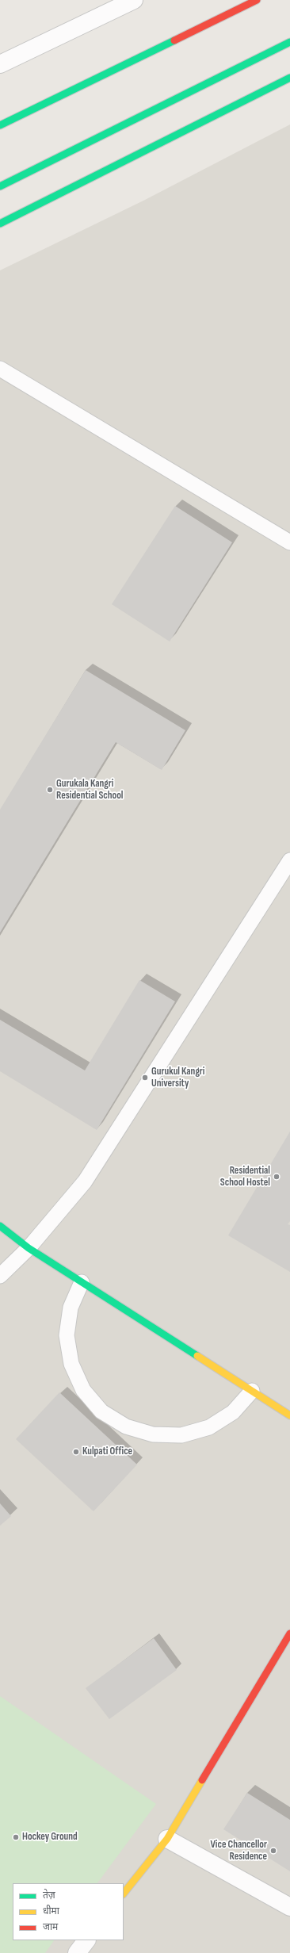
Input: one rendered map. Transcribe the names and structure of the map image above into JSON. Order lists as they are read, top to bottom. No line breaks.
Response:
{"places":["Gurukala Kangri Residential School","Gurukul Kangri University","Residential School Hostel","Kulpati Office","Hockey Ground","Vice Chancellor Residence"],"legend":["तेज़","धीमा","जाम"]}
